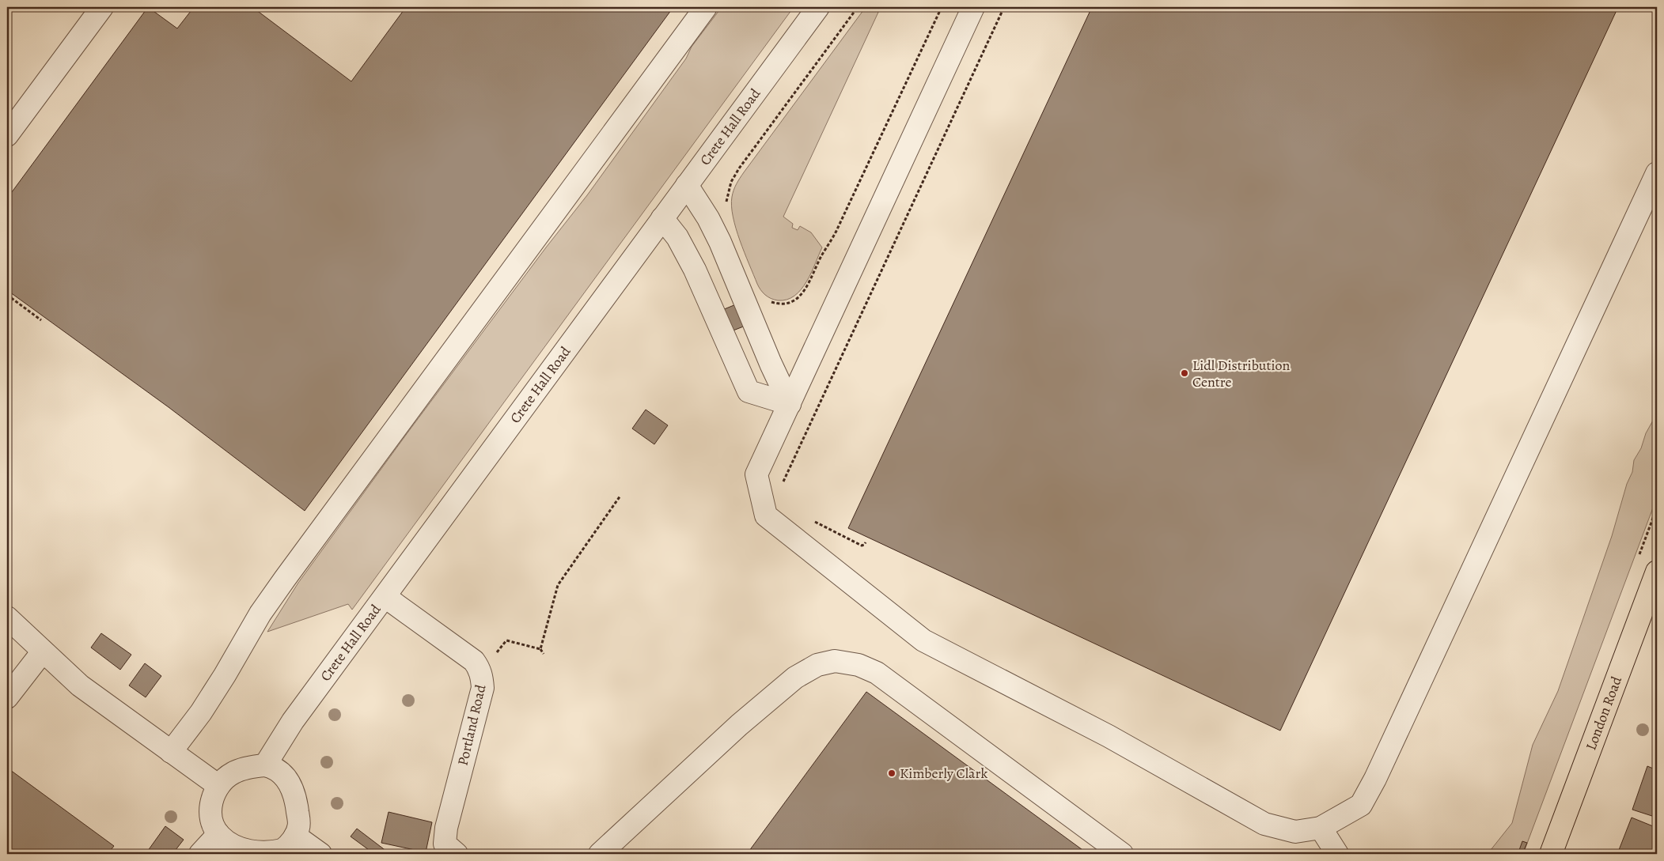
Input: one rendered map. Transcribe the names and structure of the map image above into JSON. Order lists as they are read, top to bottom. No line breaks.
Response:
{"streets":{"main road":["London Road"],"street":["Crete Hall Road","Portland Road"]},"crossings":[["Crete Hall Road","Portland Road"]],"places":["Lidl Distribution Centre","Kimberly Clark"]}
